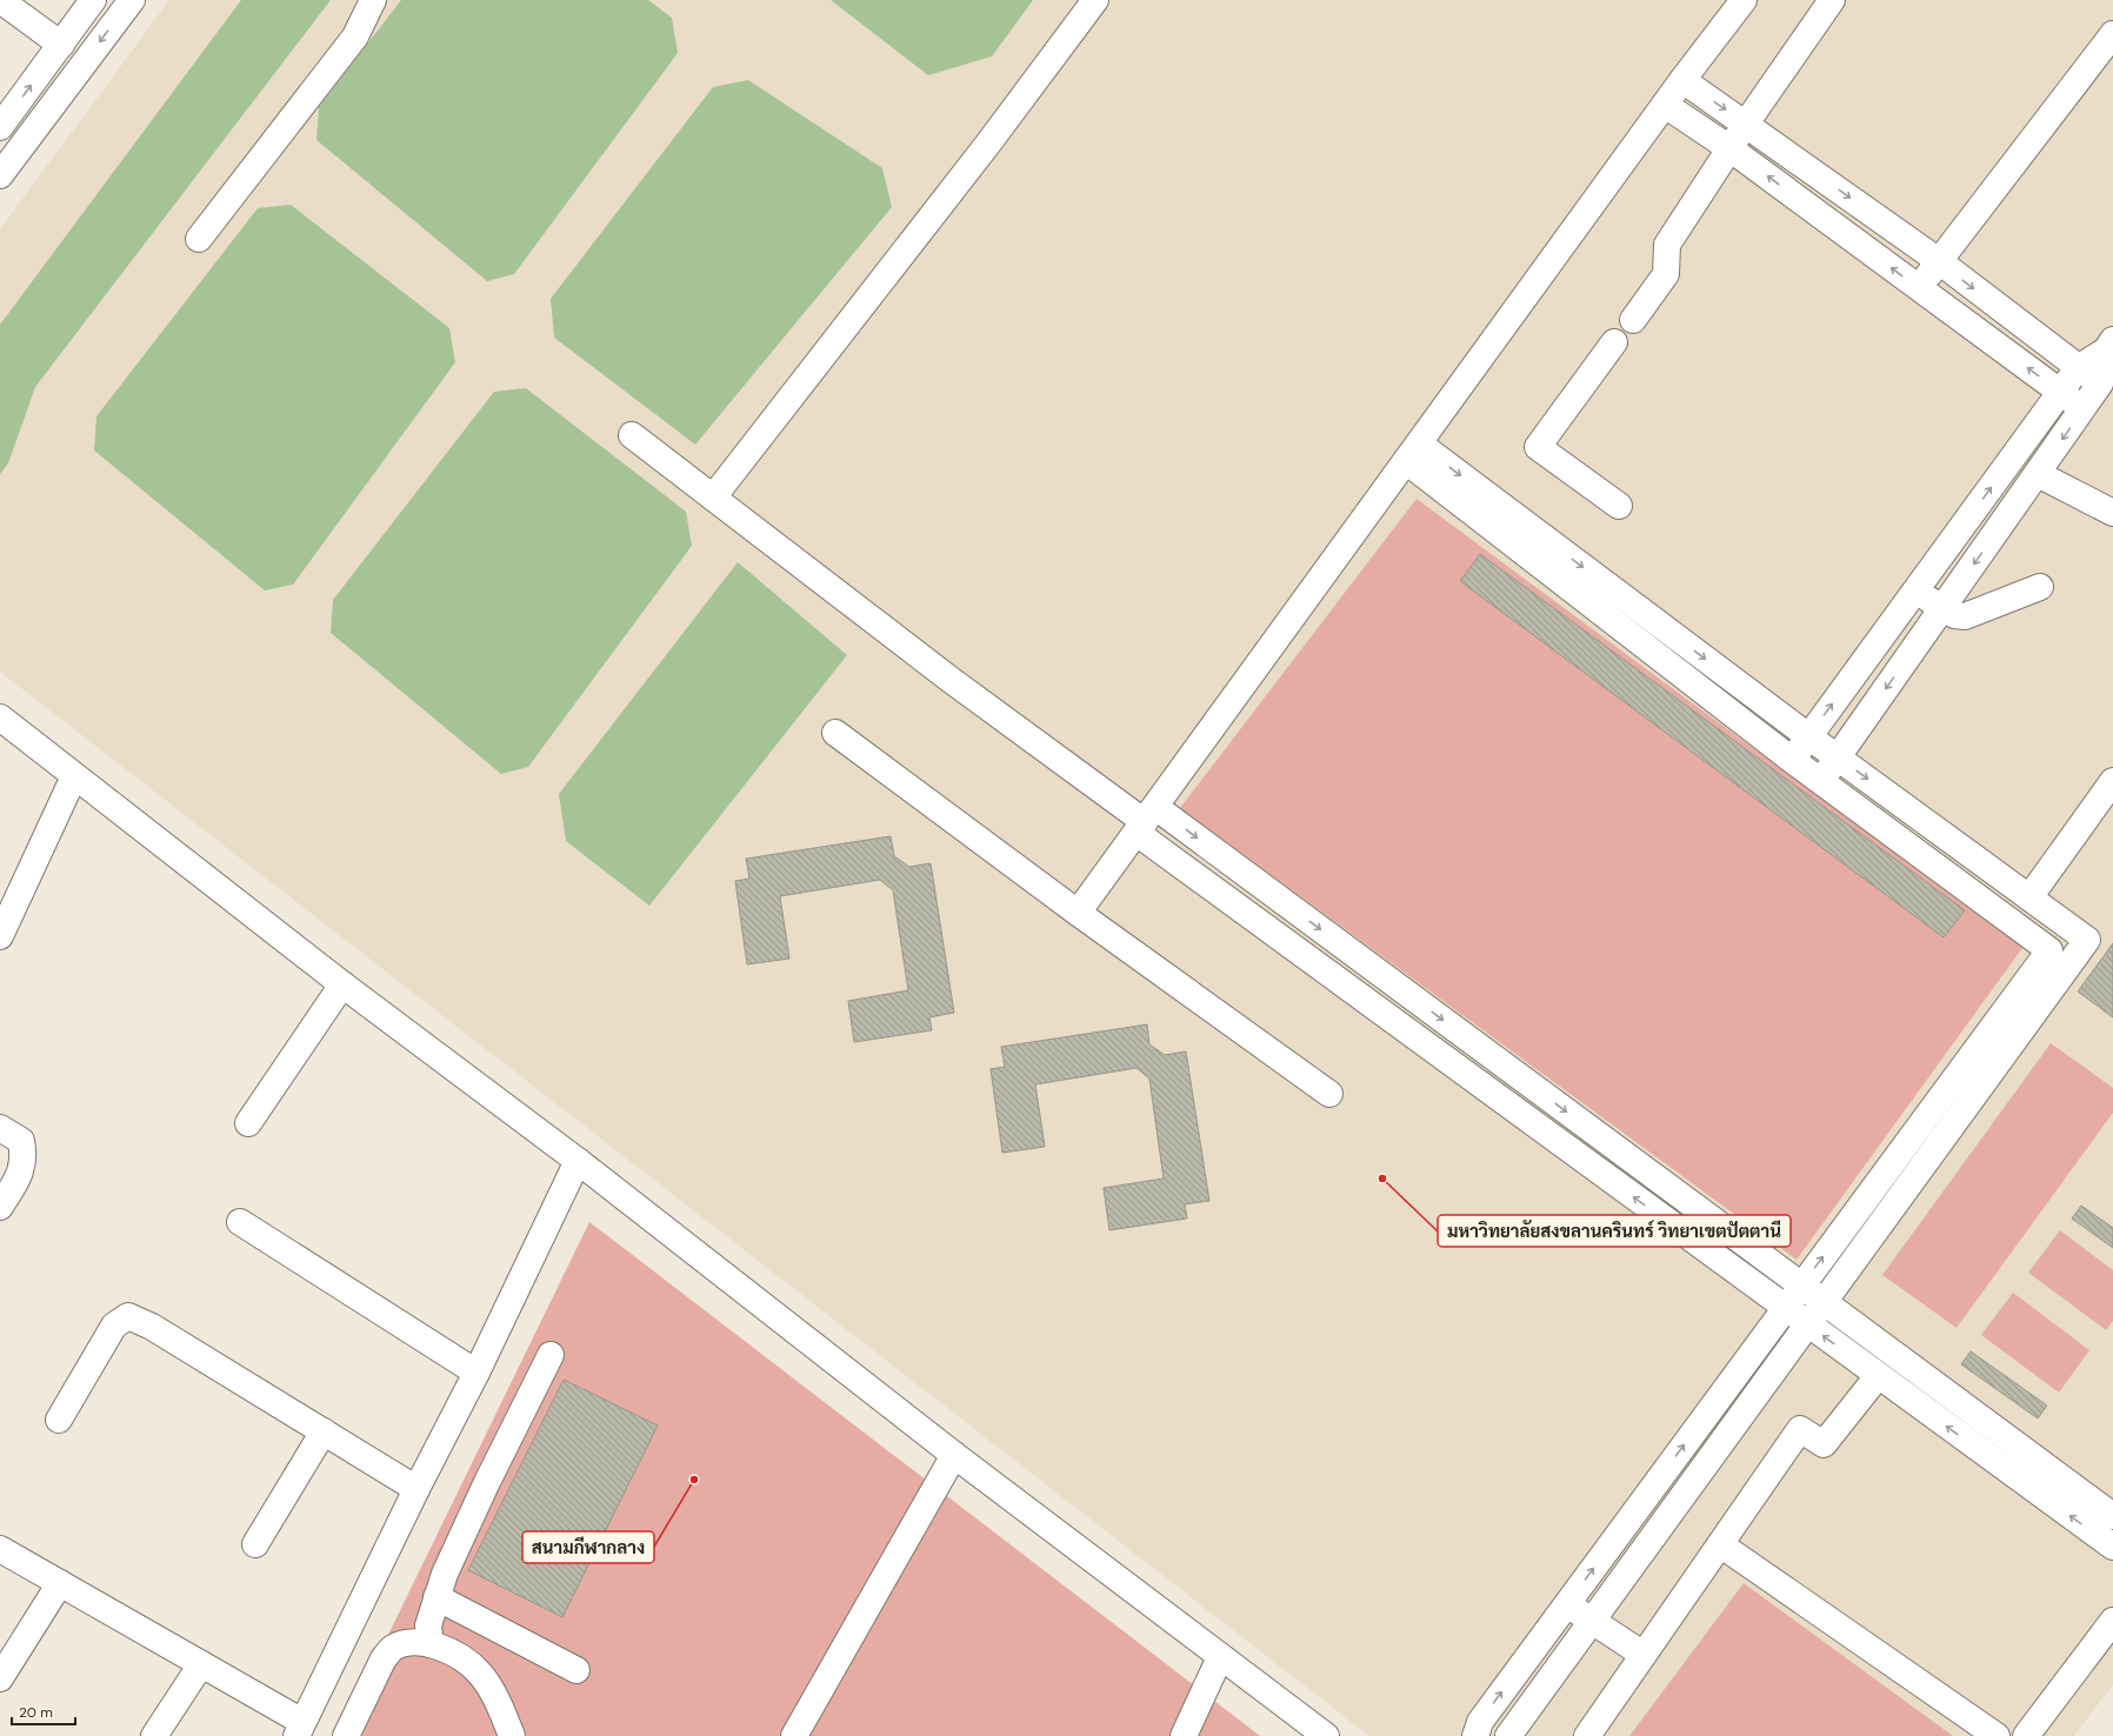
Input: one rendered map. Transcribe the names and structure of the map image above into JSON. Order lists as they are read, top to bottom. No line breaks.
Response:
{"places":["มหาวิทยาลัยสงขลานครินทร์ วิทยาเขตปัตตานี","สนามกีฬากลาง"],"scale_bar":"20 m"}
